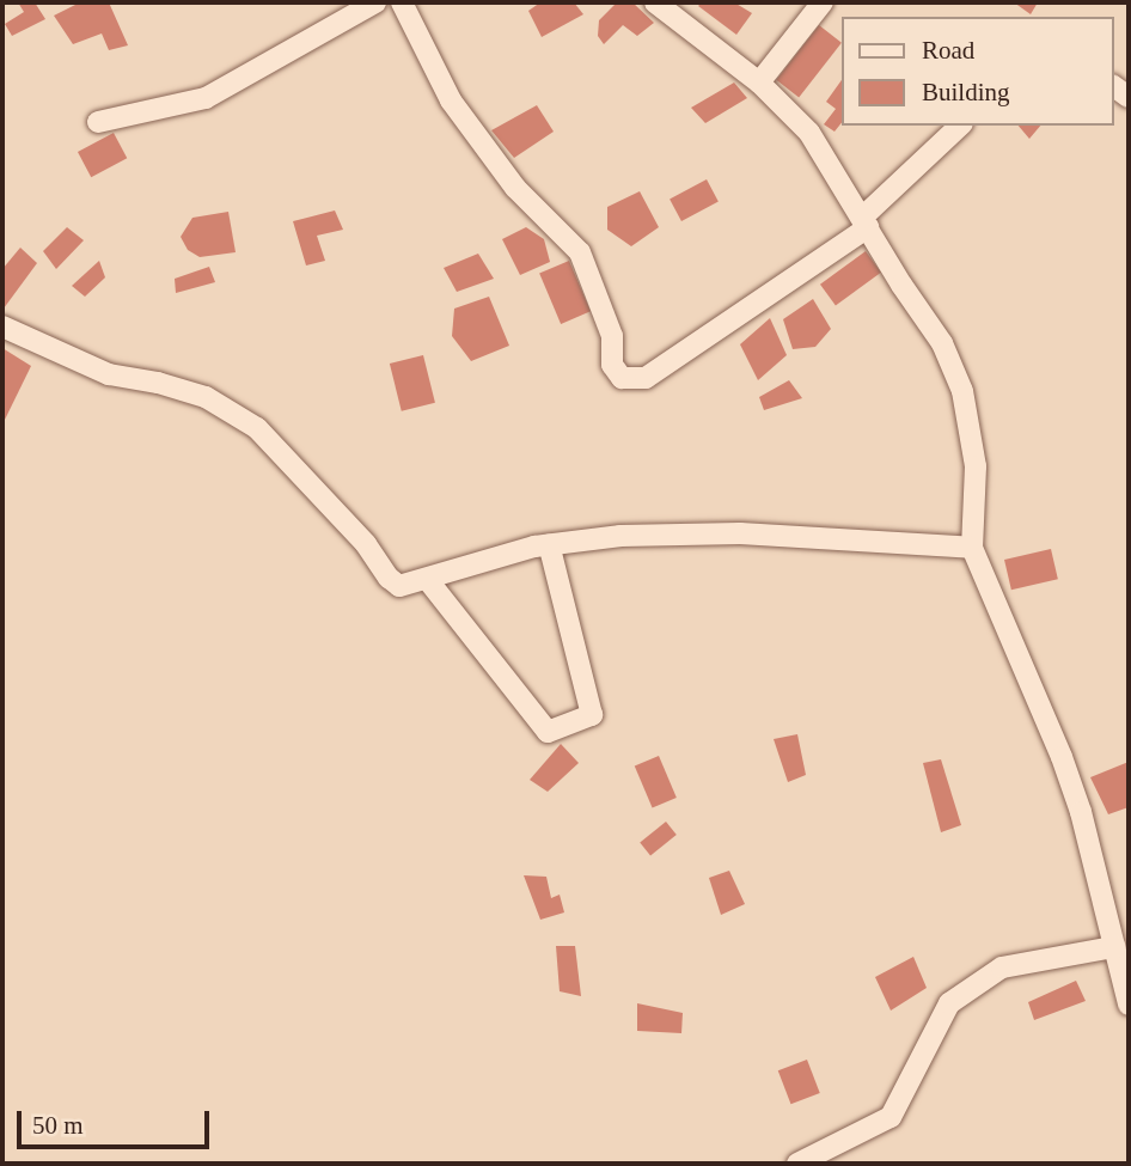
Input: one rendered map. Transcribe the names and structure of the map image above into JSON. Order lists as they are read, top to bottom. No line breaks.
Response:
{"legend":["Road","Building"],"scale_bar":"50 m"}
